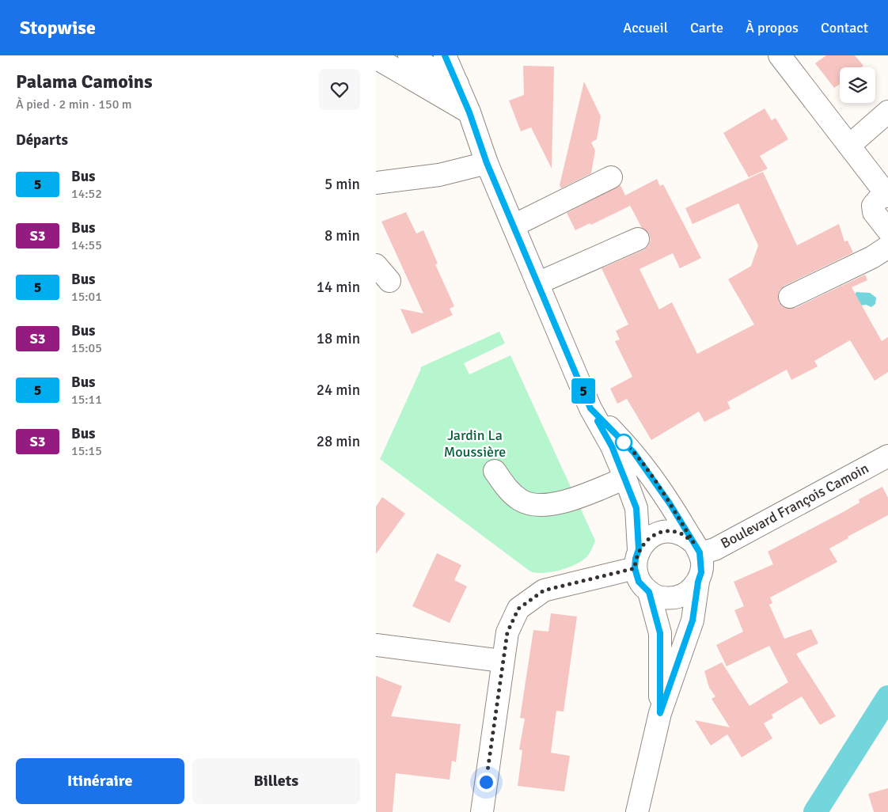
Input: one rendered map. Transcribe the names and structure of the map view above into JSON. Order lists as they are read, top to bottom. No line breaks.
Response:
{"streets":{"street":["Boulevard François Camoin"]},"parks":["Jardin La Moussière"],"lines":["bus line 5"],"page":{"header":"Stopwise","nav":["Accueil","Carte","À propos","Contact"],"heading":[["Palama Camoins","À pied · 2 min · 150 m"],"Départs"],"on_map":"5","list":[{"mark":"5","name":"Bus","note":"14:52","value":"5 min"},{"mark":"S3","name":"Bus","note":"14:55","value":"8 min"},{"mark":"5","name":"Bus","note":"15:01","value":"14 min"},{"mark":"S3","name":"Bus","note":"15:05","value":"18 min"},{"mark":"5","name":"Bus","note":"15:11","value":"24 min"},{"mark":"S3","name":"Bus","note":"15:15","value":"28 min"}],"buttons":["Itinéraire","Billets"]}}
